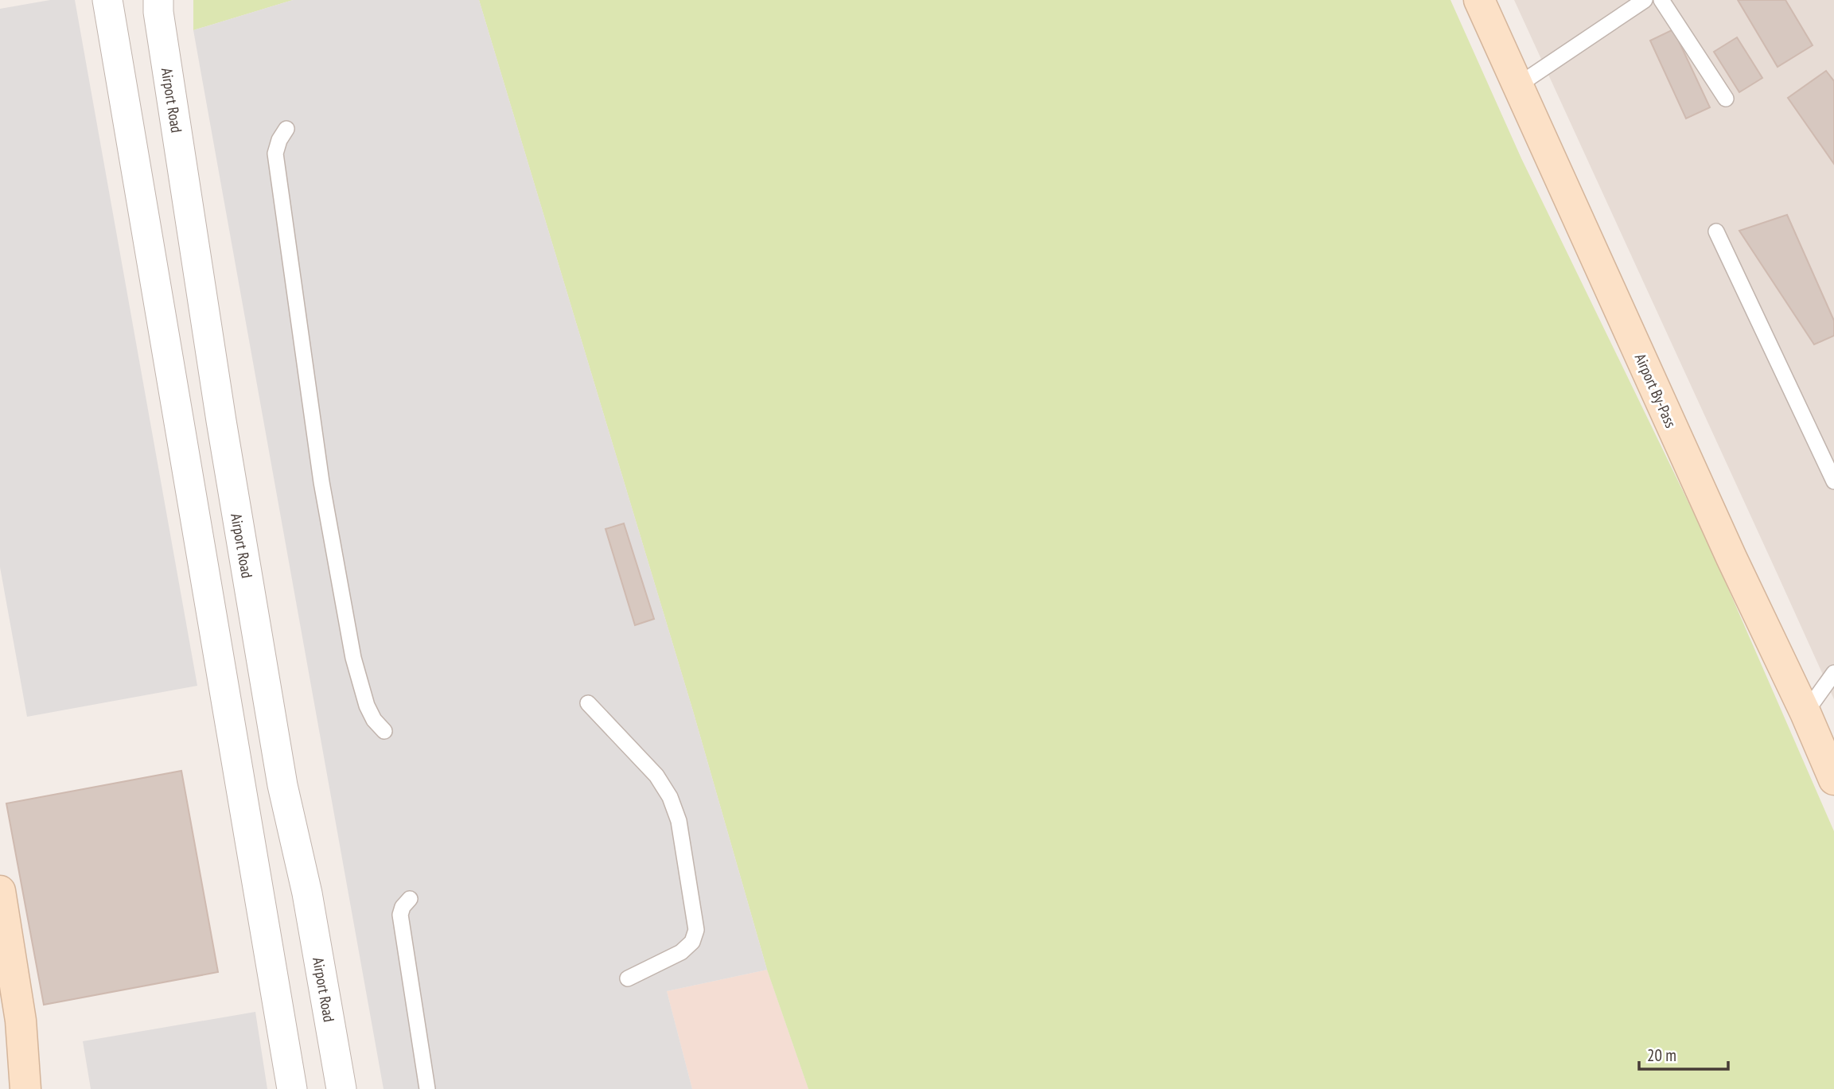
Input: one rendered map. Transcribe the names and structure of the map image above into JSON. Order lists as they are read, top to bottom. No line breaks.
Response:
{"streets":{"main road":["Airport By-Pass"],"street":["Airport Road"]},"scale_bar":"20 m"}
